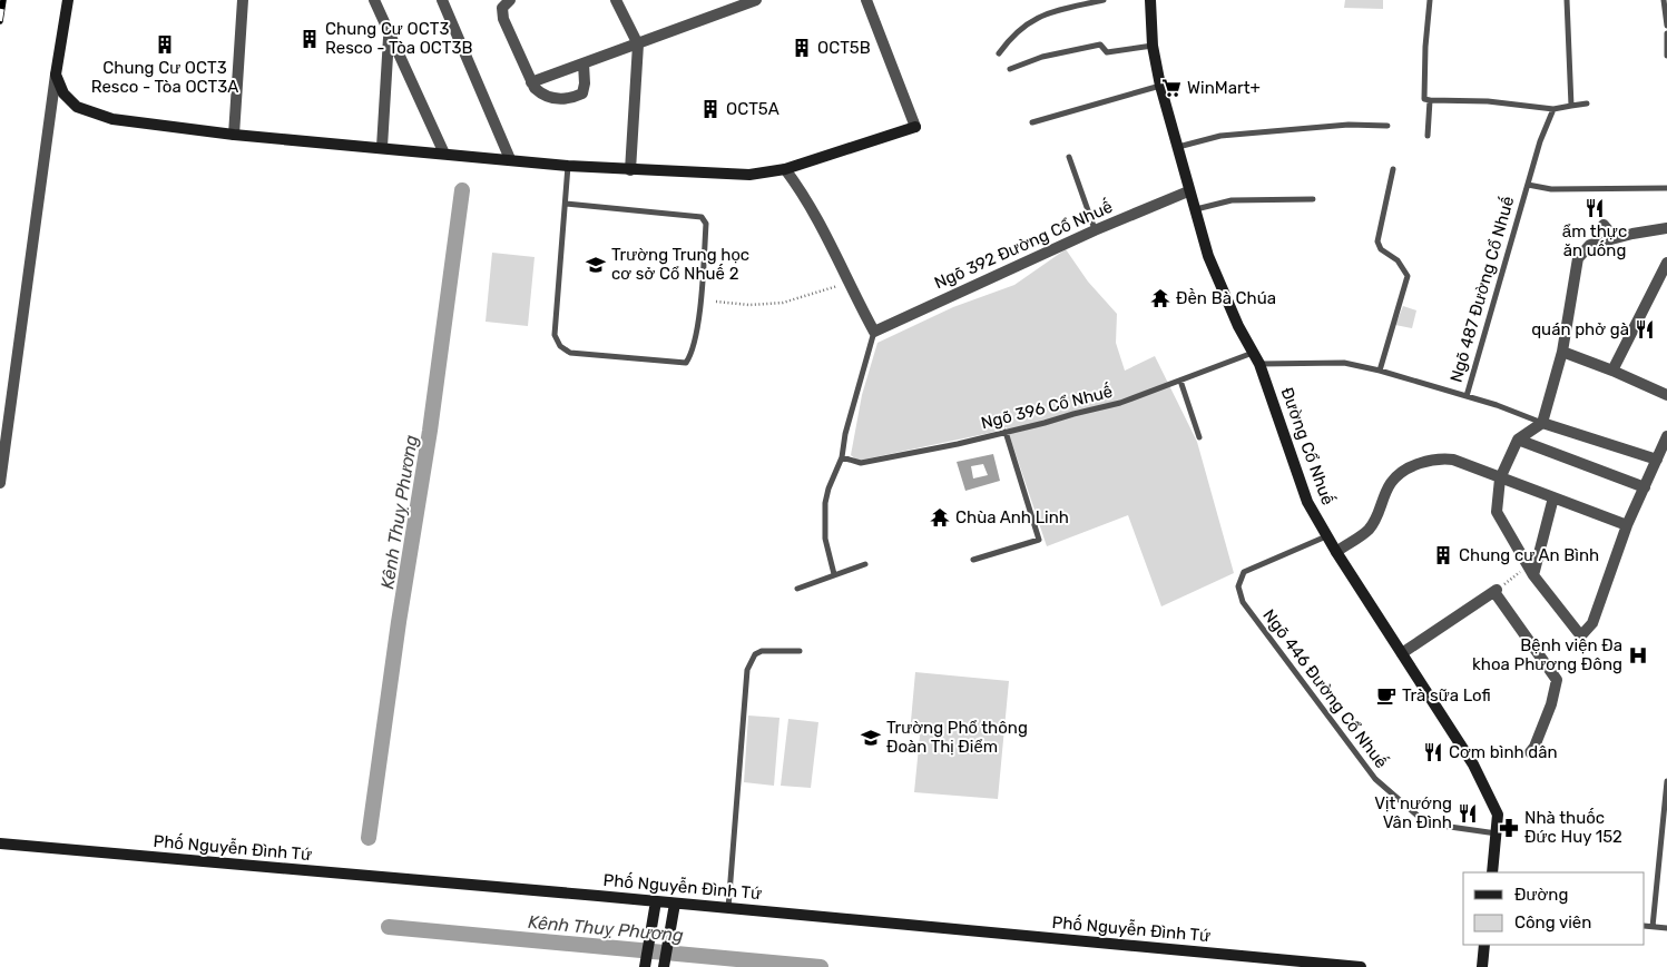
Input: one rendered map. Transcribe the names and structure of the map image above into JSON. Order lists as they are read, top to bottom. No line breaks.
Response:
{"streets":{"street":["Ngõ 392 Đường Cổ Nhuế","Đường Cổ Nhuế","Phố Nguyễn Đình Tứ"],"lane":["Ngõ 487 Đường Cổ Nhuế","Ngõ 396 Cổ Nhuế","Ngõ 446 Đường Cổ Nhuế"]},"crossings":[["Ngõ 392 Đường Cổ Nhuế","Đường Cổ Nhuế"],["Ngõ 487 Đường Cổ Nhuế","Đường Cổ Nhuế"],["Ngõ 396 Cổ Nhuế","Đường Cổ Nhuế"],["Đường Cổ Nhuế","Ngõ 446 Đường Cổ Nhuế"]],"water":["Kênh Thuỵ Phương"],"places":{"building":["Chung Cư OCT3 Resco - Tòa OCT3B","Chung Cư OCT3 Resco - Tòa OCT3A","OCT5B","OCT5A","Chung cư An Bình"],"supermarket":["WinMart+"],"restaurant":["ẩm thực ăn uống","quán phở gà","Cơm bình dân","Vịt nướng Vân Đình"],"school or university":["Trường Trung học cơ sở Cổ Nhuế 2","Trường Phổ thông Đoàn Thị Điểm"],"temple":["Đền Bà Chúa","Chùa Anh Linh"],"hospital":["Bệnh viện Đa khoa Phương Đông"],"cafe":["Trà sữa Lofi"],"pharmacy":["Nhà thuốc Đức Huy 152"]},"legend":["Đường","Công viên"]}
